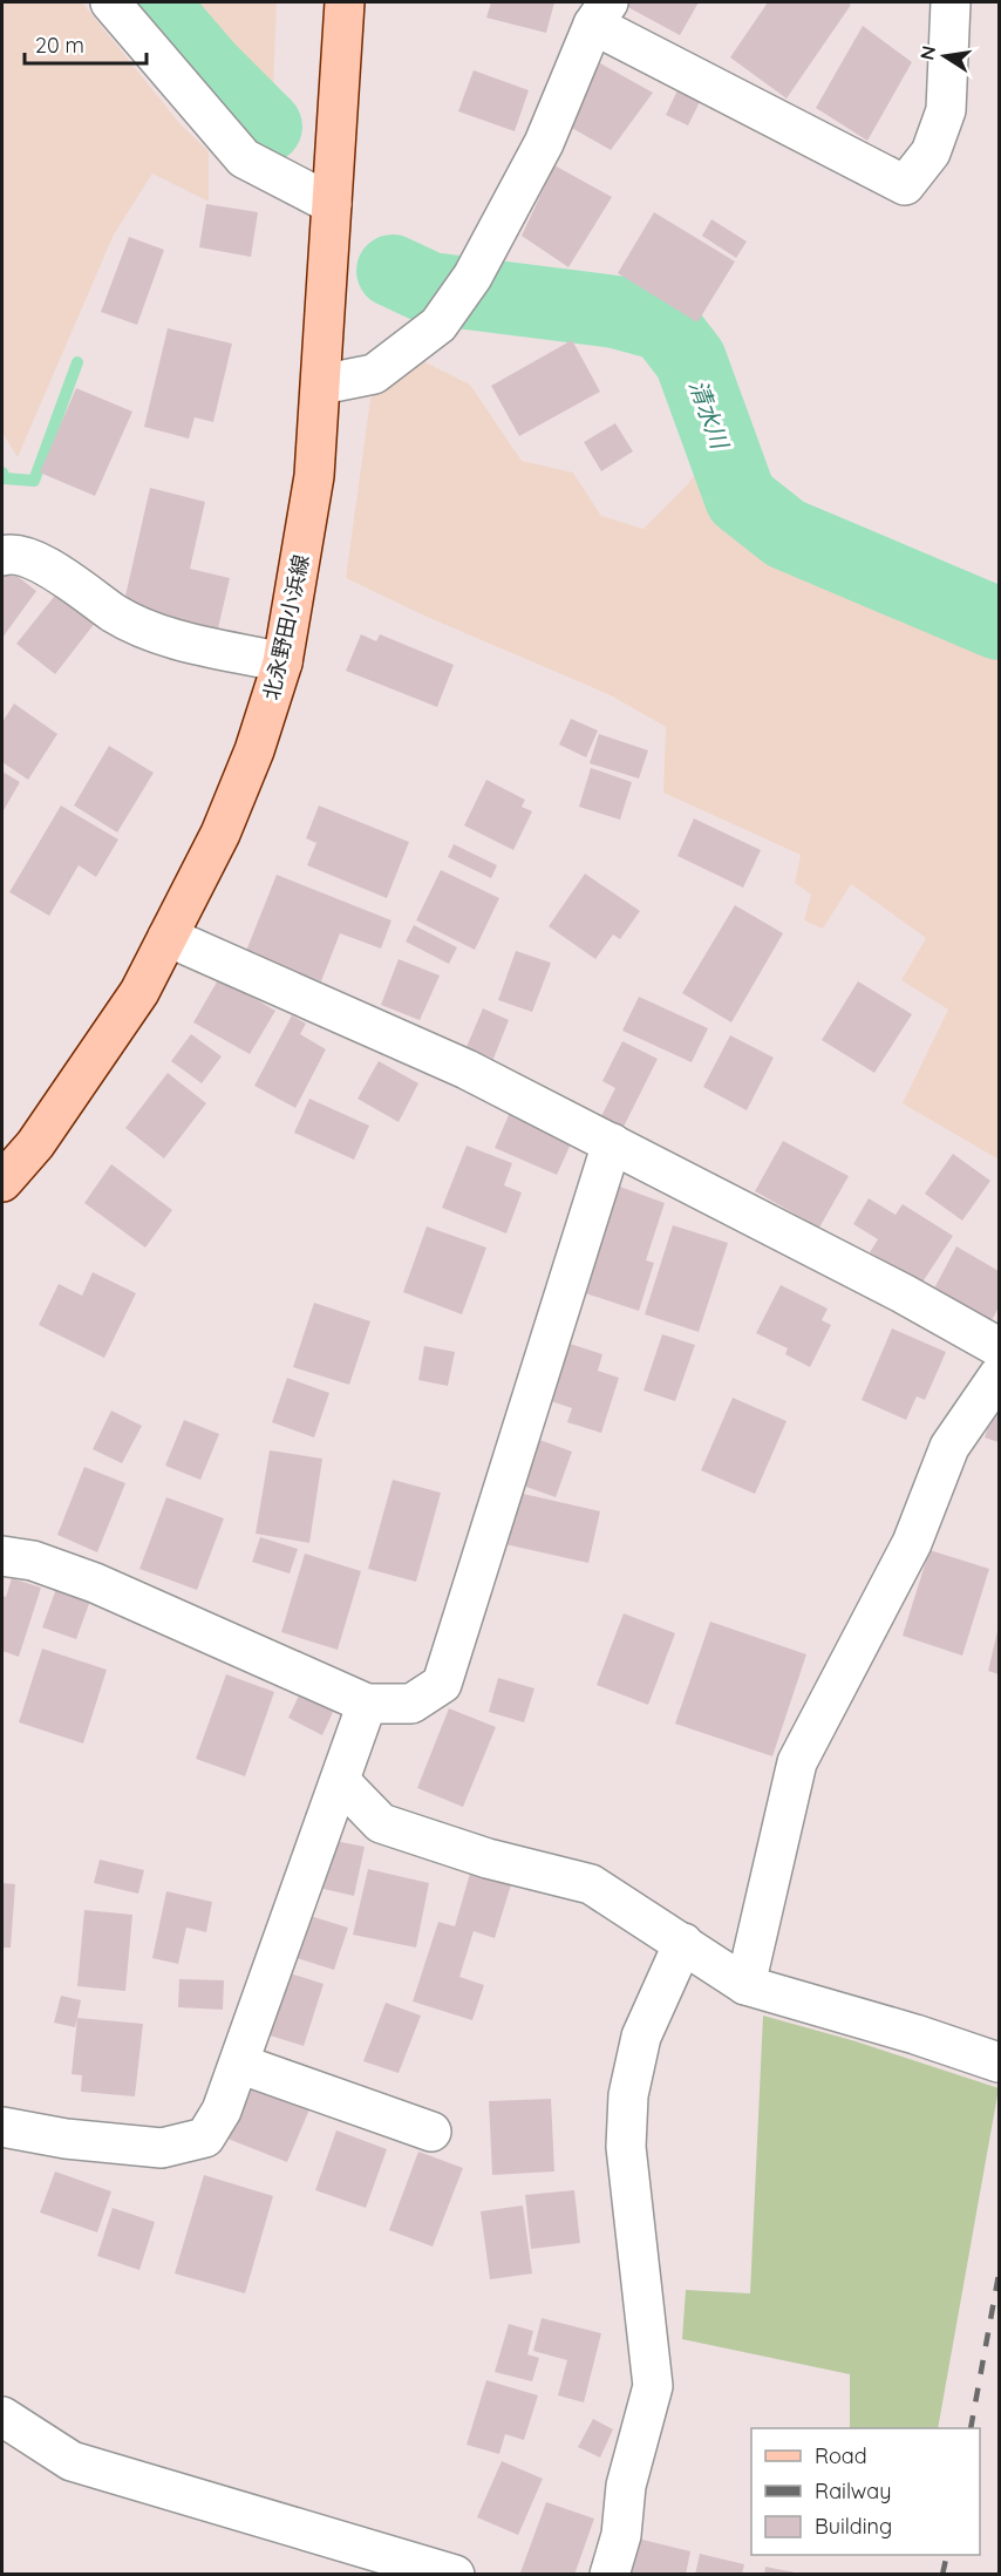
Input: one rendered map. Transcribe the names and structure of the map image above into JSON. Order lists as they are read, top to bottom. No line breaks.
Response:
{"streets":{"main road":["北永野田小浜線"]},"water":["清水川"],"legend":["Road","Railway","Building"],"scale_bar":"20 m","north":"left"}
